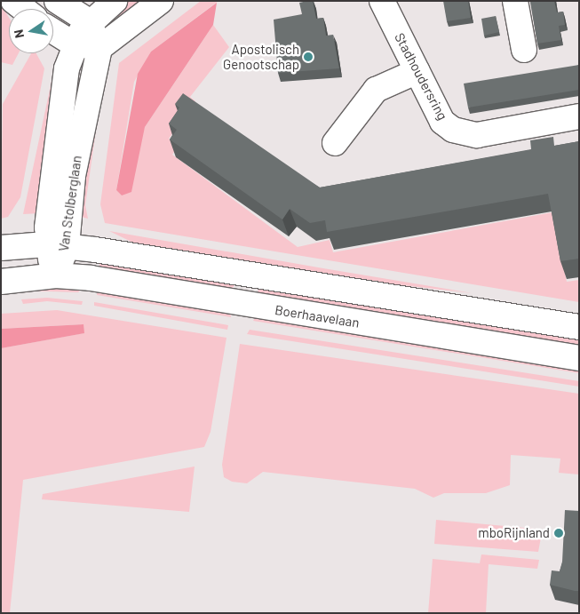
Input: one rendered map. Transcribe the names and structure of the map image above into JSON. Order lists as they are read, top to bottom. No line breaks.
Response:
{"streets":{"street":["Stadhoudersring","Van Stolberglaan","Boerhaavelaan"]},"crossings":[["Van Stolberglaan","Boerhaavelaan"]],"places":["Apostolisch Genootschap","mboRijnland"],"north":"left"}
